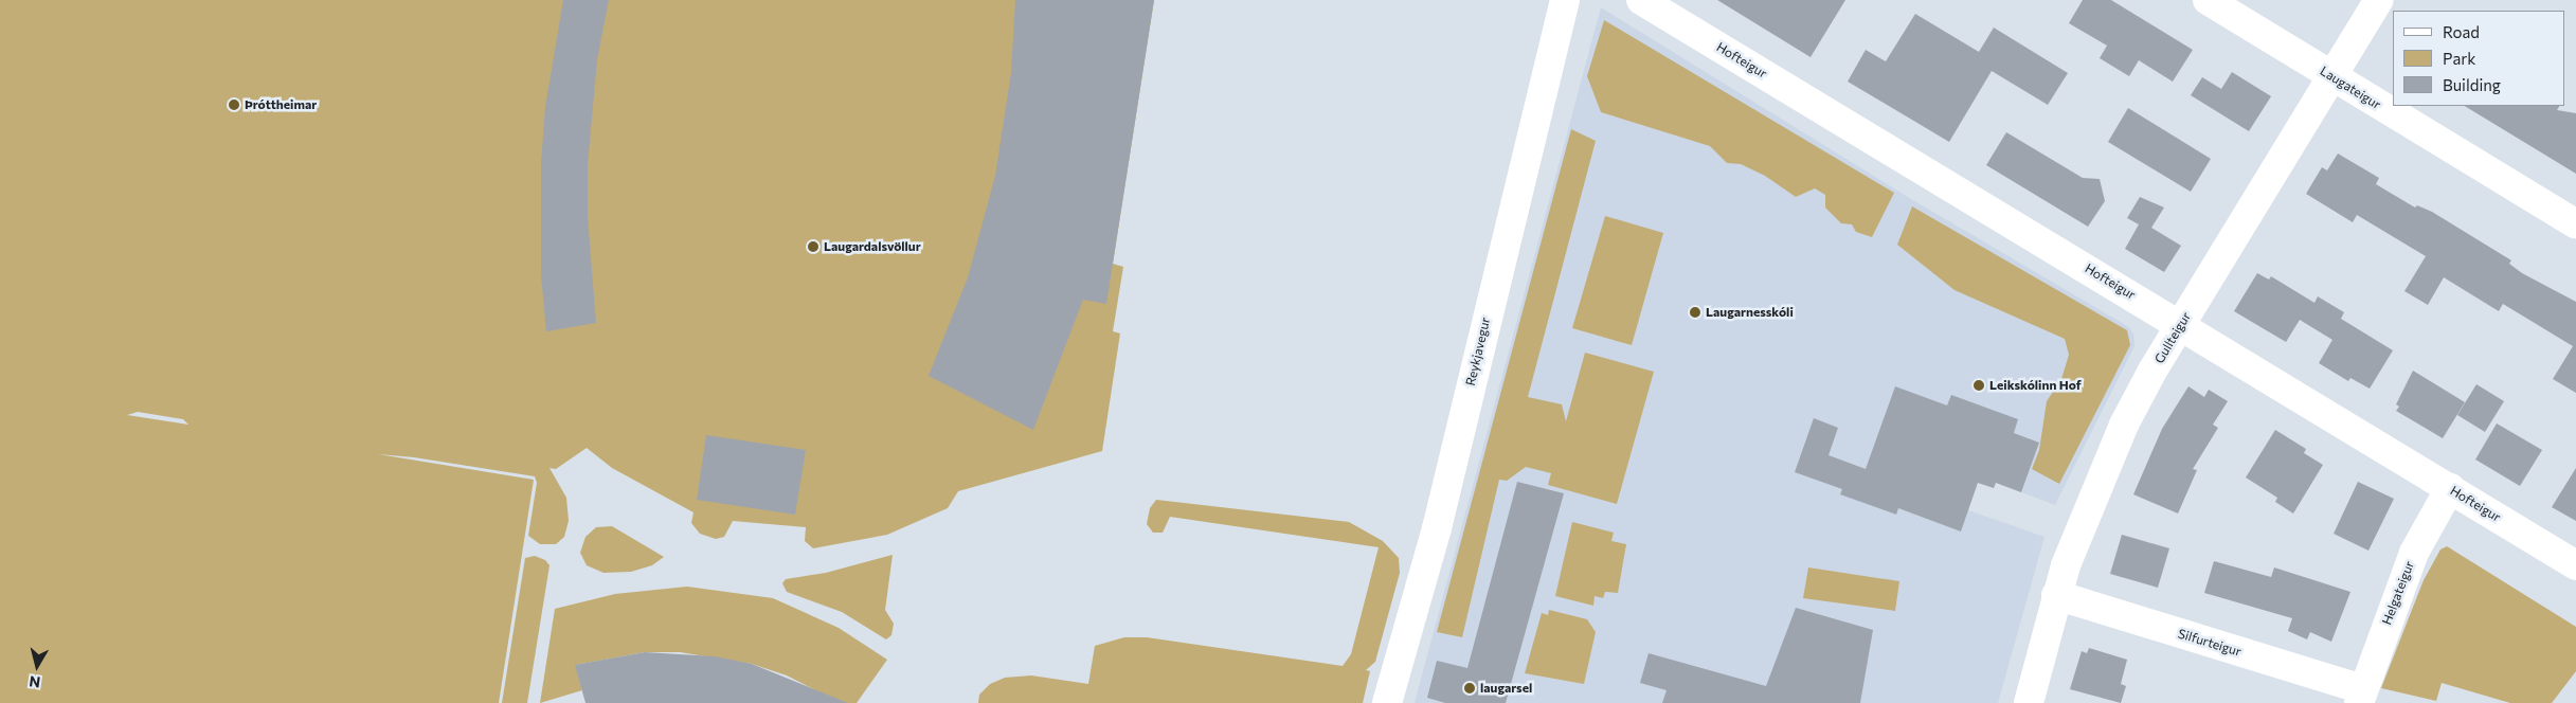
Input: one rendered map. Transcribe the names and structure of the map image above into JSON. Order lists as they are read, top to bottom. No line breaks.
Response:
{"streets":{"street":["Hofteigur","Laugateigur","Gullteigur","Reykjavegur","Helgateigur","Silfurteigur"]},"crossings":[["Hofteigur","Gullteigur"],["Hofteigur","Helgateigur"],["Laugateigur","Gullteigur"],["Gullteigur","Silfurteigur"],["Helgateigur","Silfurteigur"]],"places":["Þróttheimar","Laugardalsvöllur","Laugarnesskóli","Leikskólinn Hof","laugarsel"],"legend":["Road","Park","Building"],"north":"bottom"}
